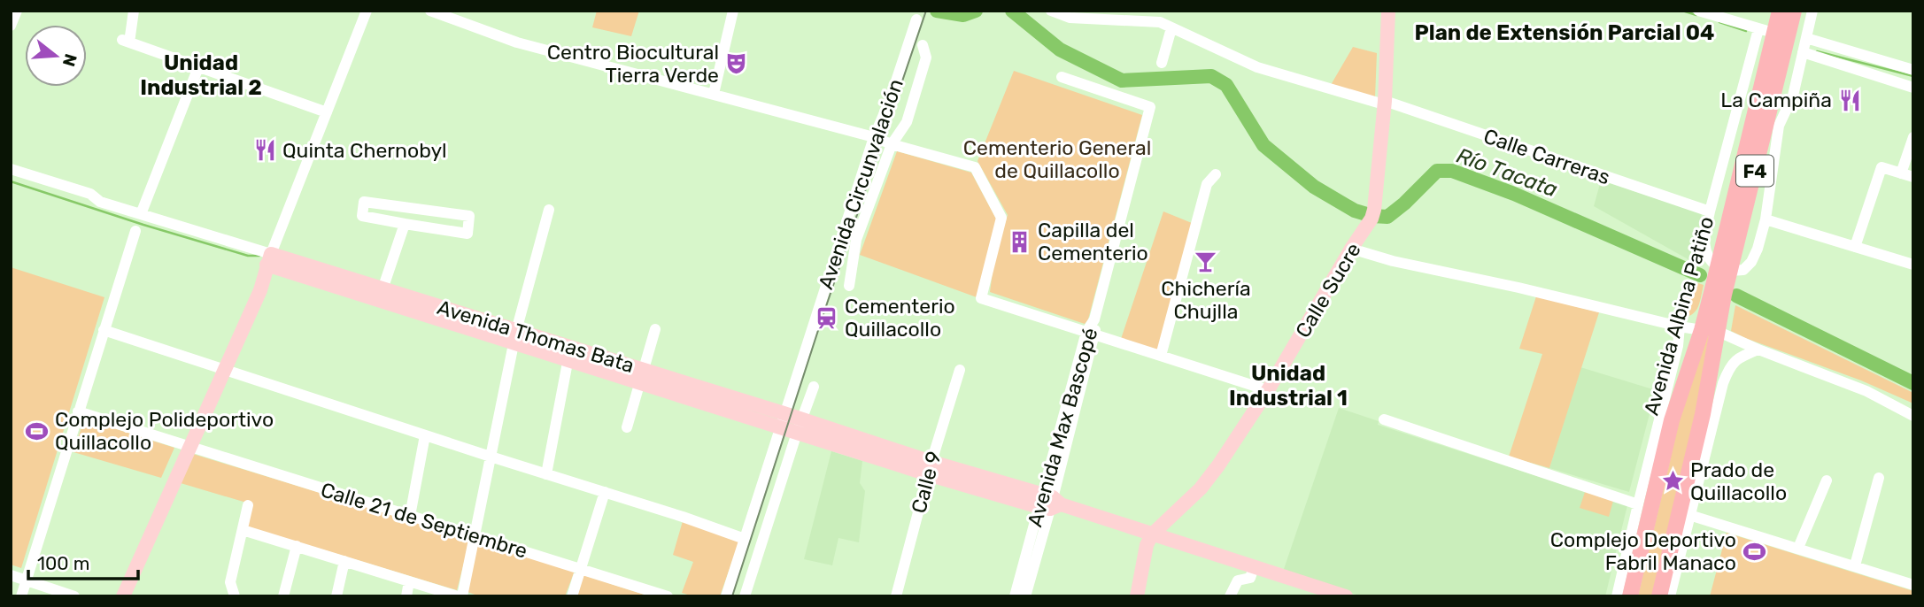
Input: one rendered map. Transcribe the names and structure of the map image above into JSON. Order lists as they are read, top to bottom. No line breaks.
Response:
{"streets":{"highway":["F4","Avenida Albina Patiño"],"main road":["Calle Sucre","Avenida Thomas Bata"],"street":["Calle Carreras","Avenida Circunvalación","Avenida Max Bascopé","Calle 9","Calle 21 de Septiembre"]},"crossings":[["Calle Carreras","Calle Sucre"],["Avenida Circunvalación","Avenida Thomas Bata"],["Calle Sucre","Avenida Thomas Bata"],["Avenida Thomas Bata","Avenida Max Bascopé"],["Avenida Thomas Bata","Calle 9"]],"districts":["Plan de Extensión Parcial 04","Unidad Industrial 2","Unidad Industrial 1"],"water":["Río Tacata"],"parks":["Cementerio General de Quillacollo"],"places":{"theatre":["Centro Biocultural Tierra Verde"],"restaurant":["La Campiña","Quinta Chernobyl"],"building":["Capilla del Cementerio"],"bar":["Chichería Chujlla"],"station":["Cementerio Quillacollo"],"sports":["Complejo Polideportivo Quillacollo","Complejo Deportivo Fabril Manaco"],"place":["Prado de Quillacollo"]},"scale_bar":"100 m","north":"right"}
